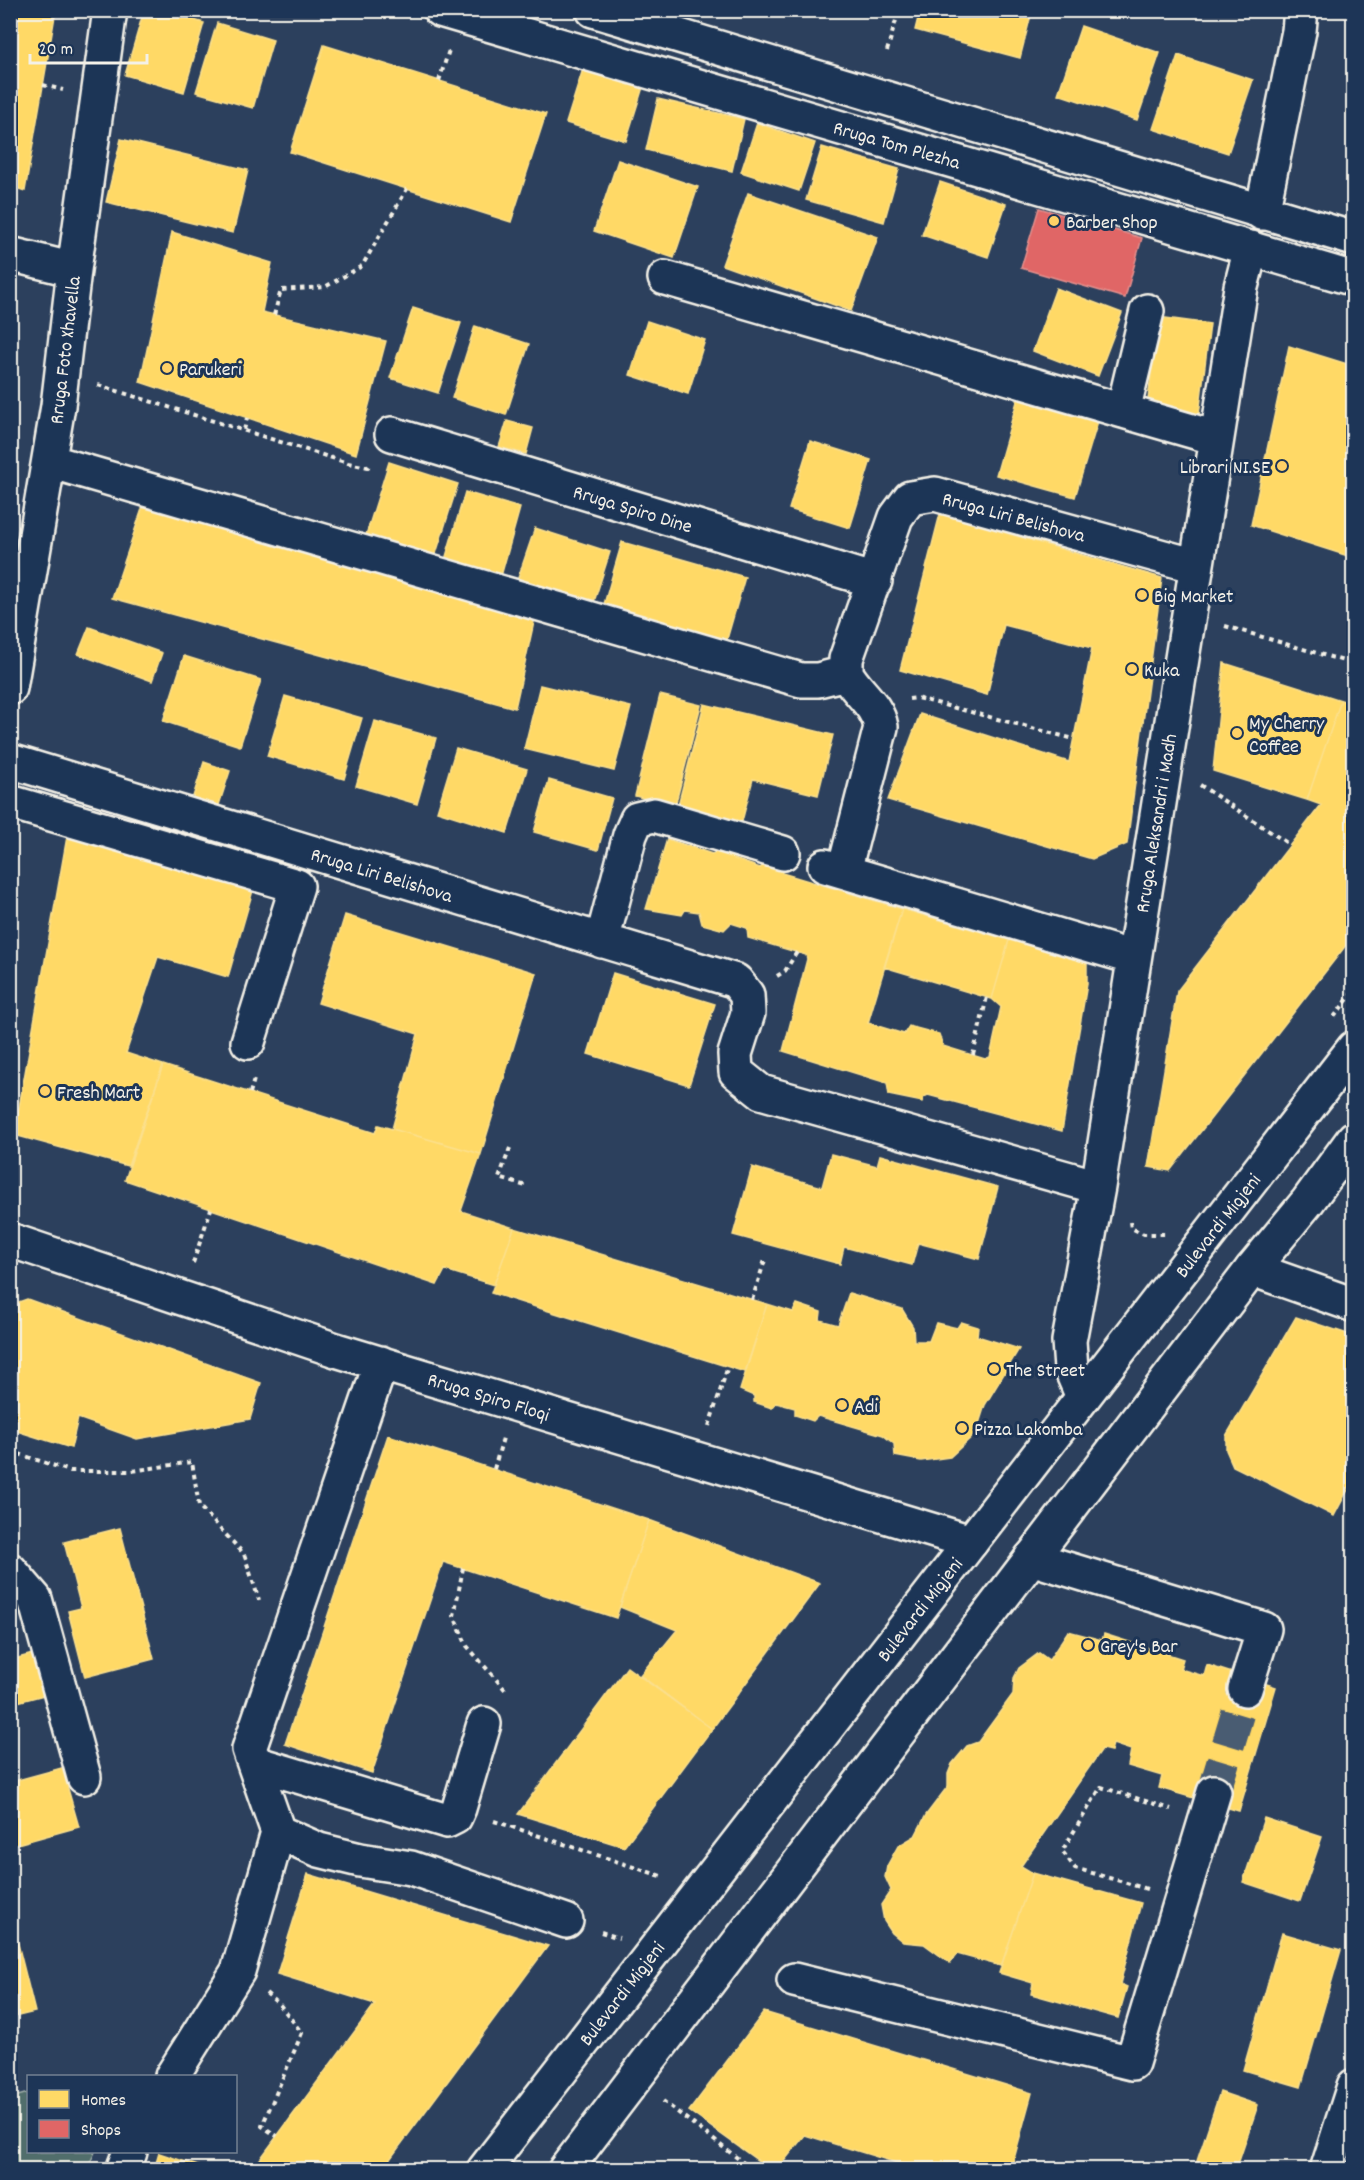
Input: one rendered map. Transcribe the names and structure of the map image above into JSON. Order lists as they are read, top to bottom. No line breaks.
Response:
{"streets":{"street":["Rruga Tom Plezha","Rruga Foto Xhavella","Rruga Spiro Dine","Rruga Liri Belishova","Rruga Aleksandri i Madh","Bulevardi Migjeni","Rruga Spiro Floqi"]},"crossings":[["Rruga Tom Plezha","Rruga Aleksandri i Madh"],["Rruga Spiro Dine","Rruga Liri Belishova"],["Rruga Liri Belishova","Rruga Aleksandri i Madh"],["Rruga Aleksandri i Madh","Bulevardi Migjeni"],["Bulevardi Migjeni","Rruga Spiro Floqi"]],"places":["Barber Shop","Parukeri","Librari NI.SE","Big Market","Kuka","My Cherry Coffee","Fresh Mart","The Street","Adi","Pizza Lakomba","Grey's Bar"],"legend":["Homes","Shops"],"scale_bar":"20 m"}
